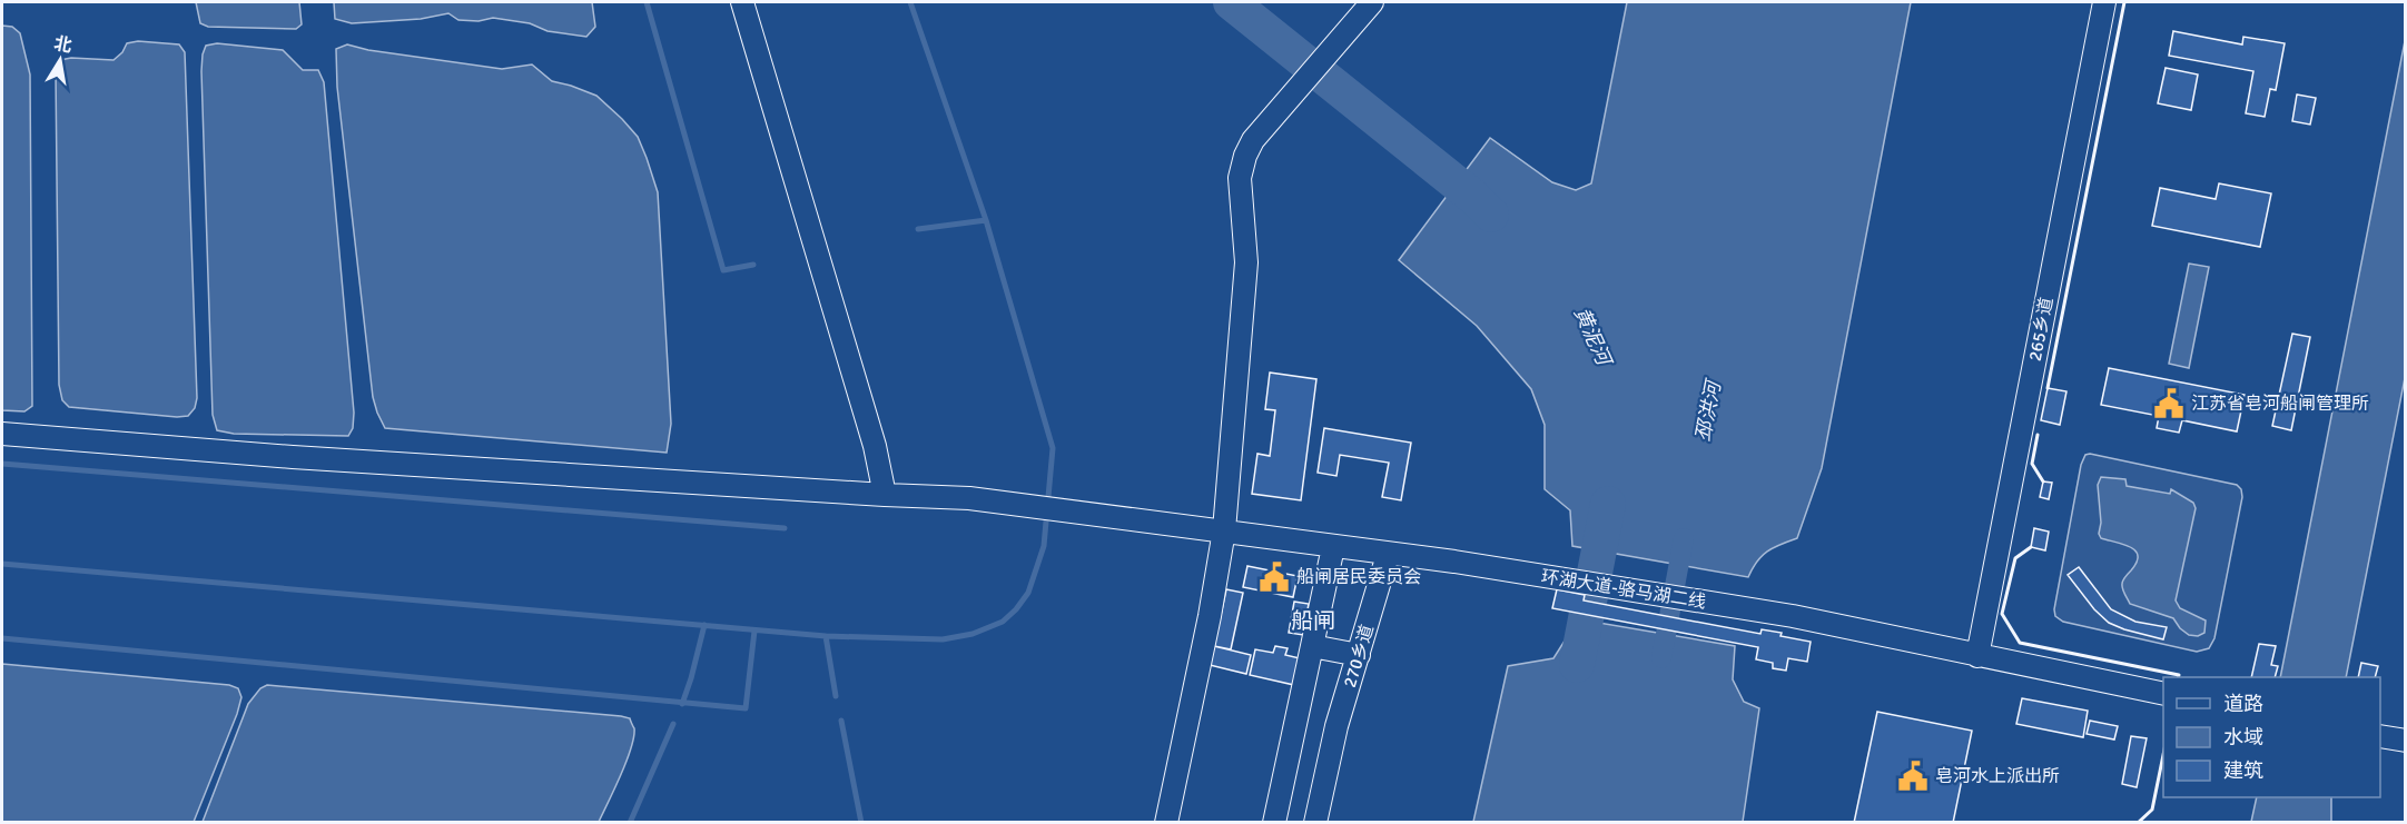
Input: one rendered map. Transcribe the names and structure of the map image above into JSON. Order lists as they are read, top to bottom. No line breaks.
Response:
{"streets":{"street":["265乡道","环湖大道-骆马湖二线","270乡道"]},"crossings":[["265乡道","环湖大道-骆马湖二线"],["环湖大道-骆马湖二线","270乡道"]],"districts":["船闸"],"water":["黄泥河","邳洪河"],"places":{"public building":["江苏省皂河船闸管理所","船闸居民委员会","皂河水上派出所"]},"legend":["道路","水域","建筑"],"north":"top"}
